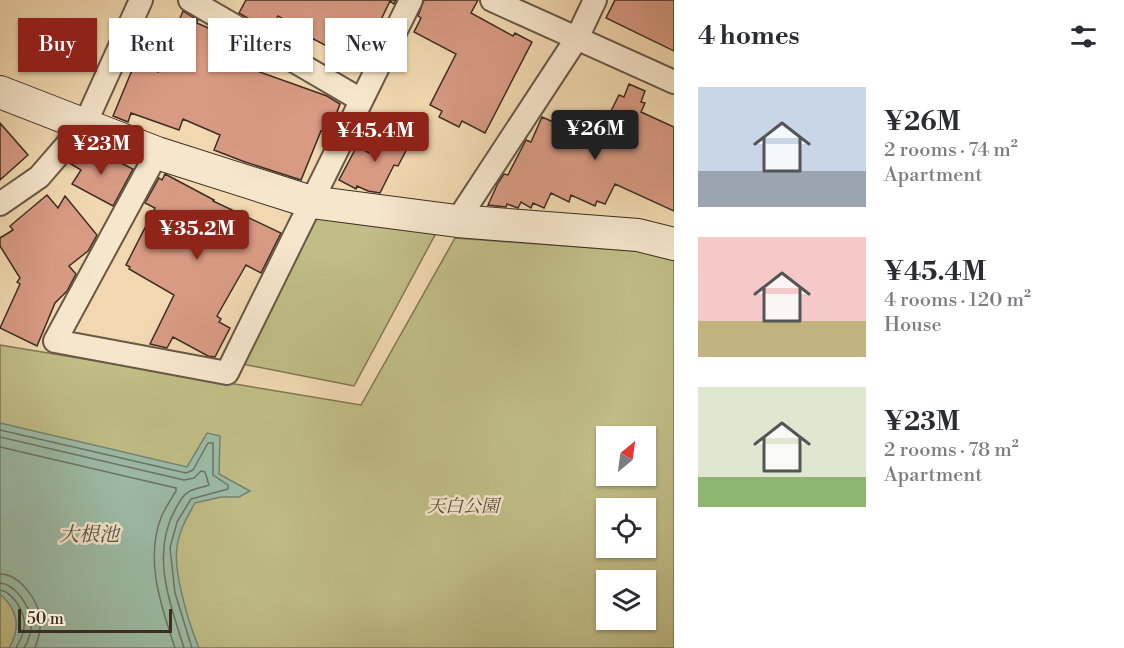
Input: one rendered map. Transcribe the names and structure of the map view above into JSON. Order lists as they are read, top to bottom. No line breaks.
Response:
{"water":["大根池"],"parks":["天白公園"],"scale_bar":"50 m","north":"top right","page":{"heading":"4 homes","chip":["Buy","Rent","Filters","New"],"list":[{"name":"¥26M","note":"2 rooms · 74 m² · Apartment"},{"name":"¥45.4M","note":"4 rooms · 120 m² · House"},{"name":"¥23M","note":"2 rooms · 78 m² · Apartment"}],"price":["¥26M","¥45.4M","¥23M","¥35.2M"],"scale":"50 m"}}
